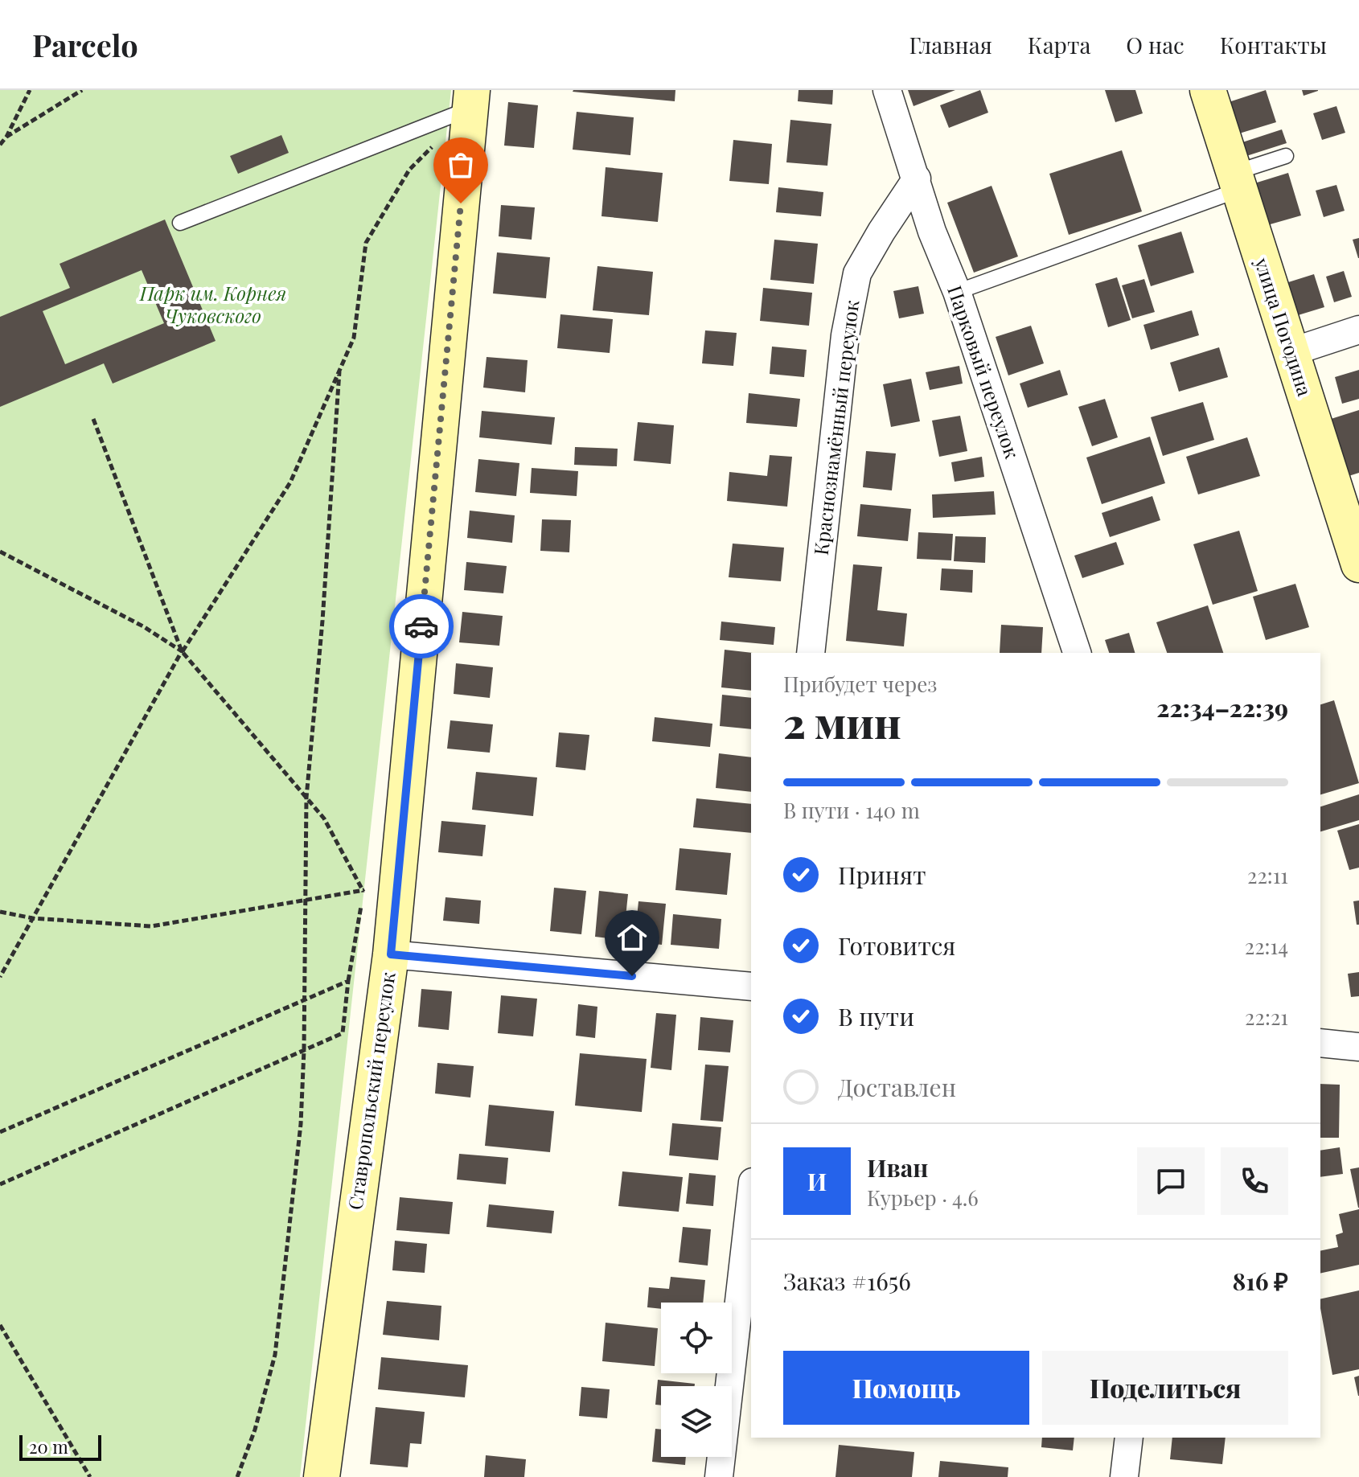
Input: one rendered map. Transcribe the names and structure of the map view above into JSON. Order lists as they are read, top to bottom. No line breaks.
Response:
{"streets":{"street":["улица Погодина","Парковый переулок","Краснознамённый переулок","Ставропольский переулок"]},"crossings":[["Парковый переулок","Краснознамённый переулок"]],"parks":["Парк им. Корнея Чуковского"],"scale_bar":"20 m","page":{"header":"Parcelo","nav":["Главная","Карта","О нас","Контакты"],"heading":["2 мин","Прибудет через","22:34–22:39"],"panel":["Иван","Курьер · 4.6","Заказ #1656","816 ₽"],"bar":"В пути · 140 m","list":[["Принят","22:11"],["Готовится","22:14"],["В пути","22:21"],"Доставлен"],"round":"И","buttons":["Помощь","Поделиться"],"scale":"20 m"}}
